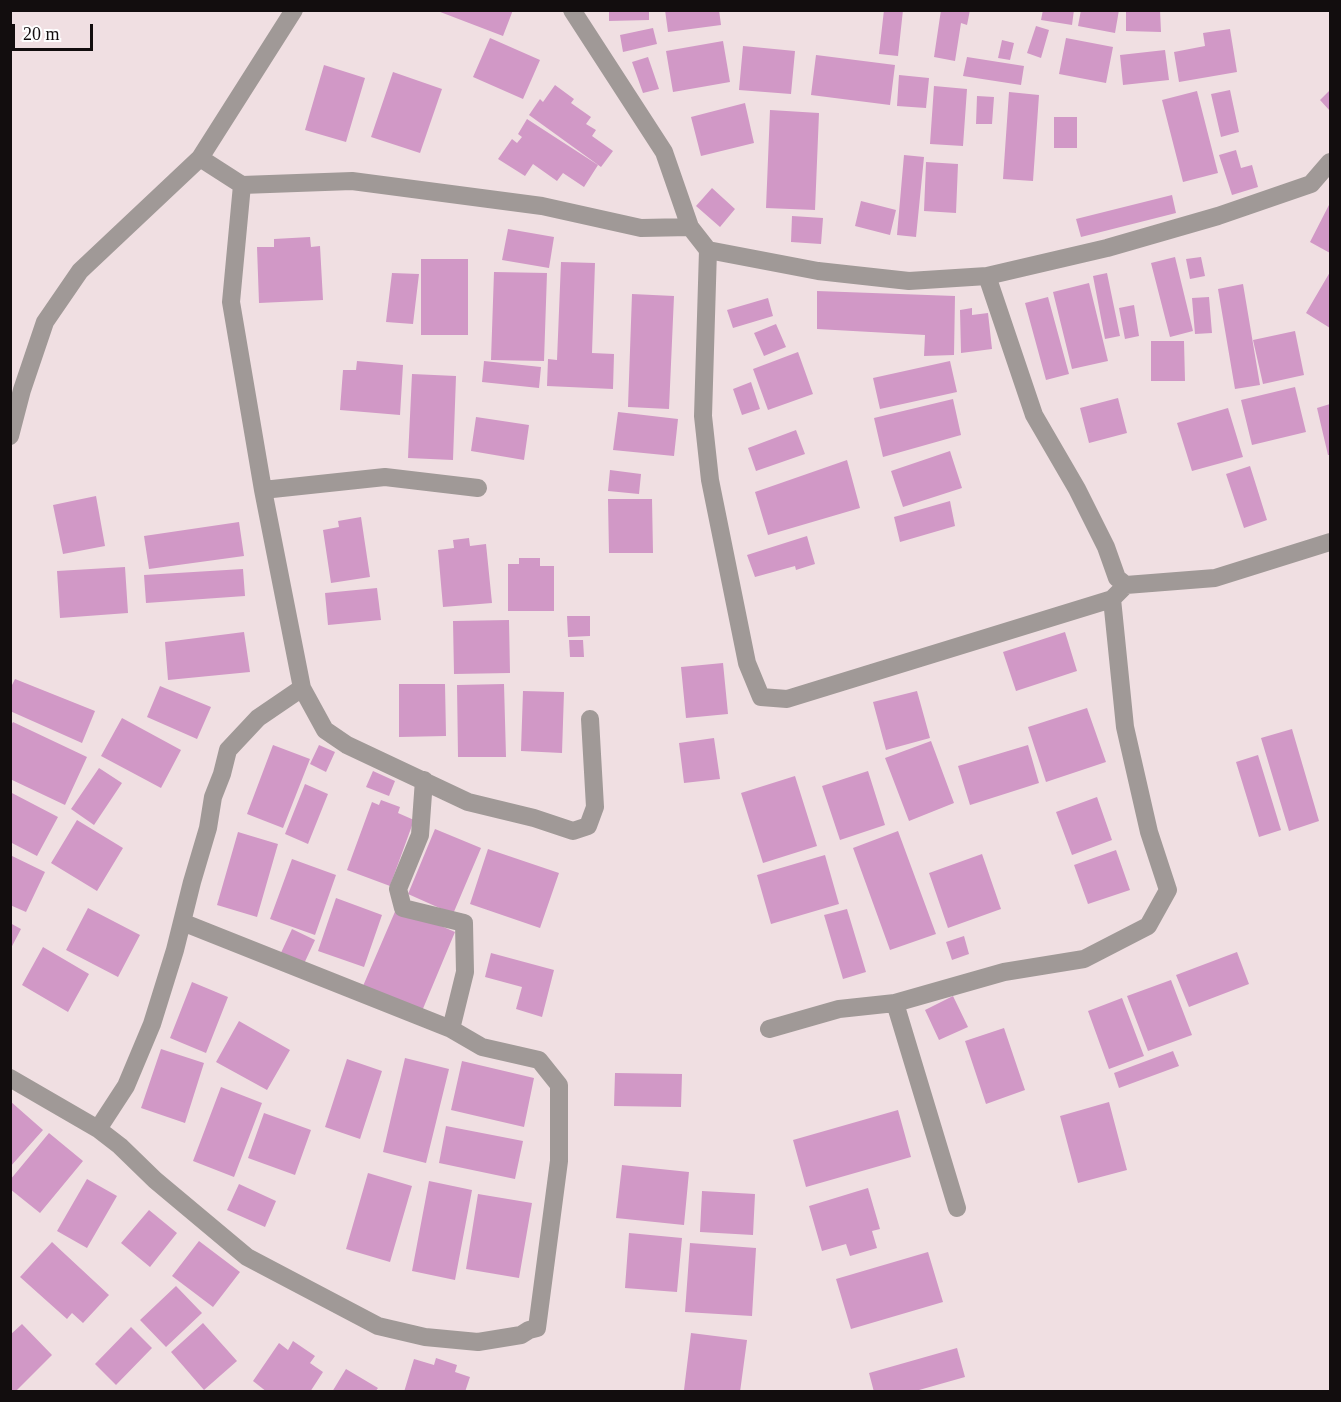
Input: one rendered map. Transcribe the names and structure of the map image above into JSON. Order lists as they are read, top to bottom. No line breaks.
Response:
{"scale_bar":"20 m"}
